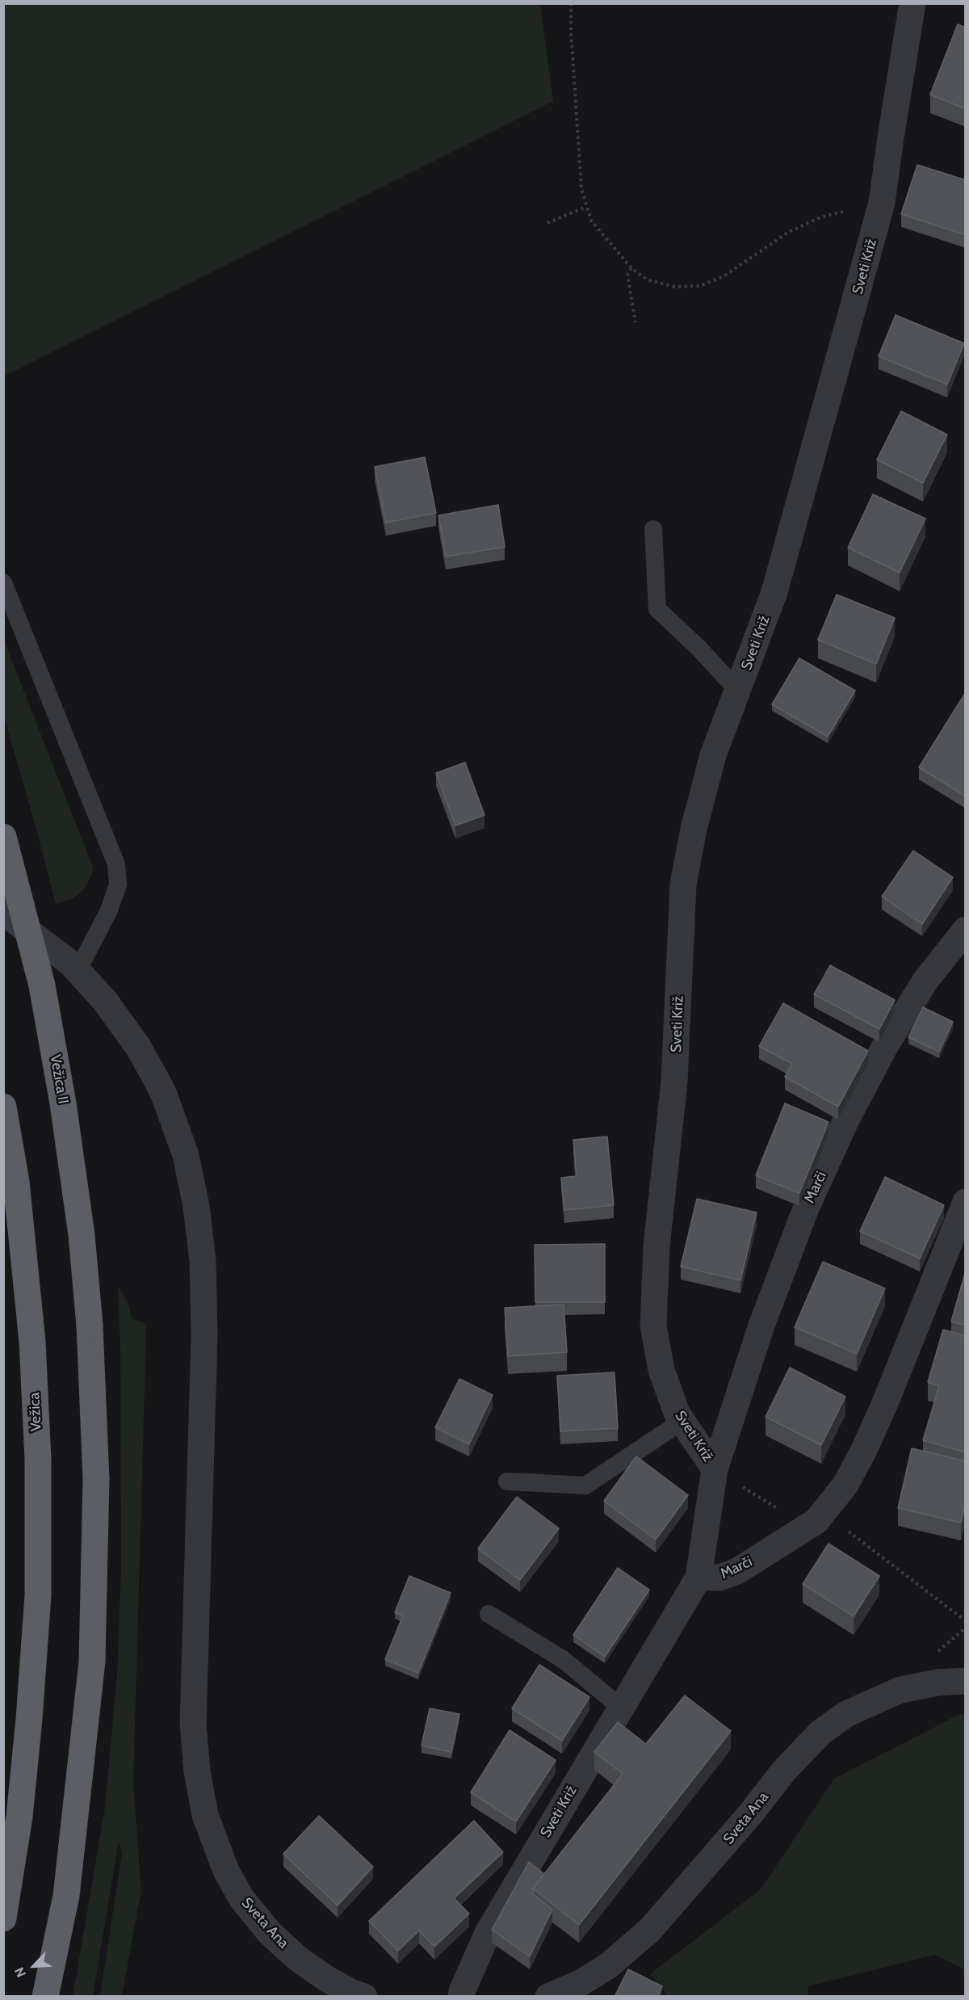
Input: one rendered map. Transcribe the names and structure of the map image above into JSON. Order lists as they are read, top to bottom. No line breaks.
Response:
{"streets":{"highway":["Vežica II","Vežica"],"street":["Sveti Križ","Marči","Sveta Ana"]},"crossings":[["Sveti Križ","Marči"]],"north":"bottom left"}
